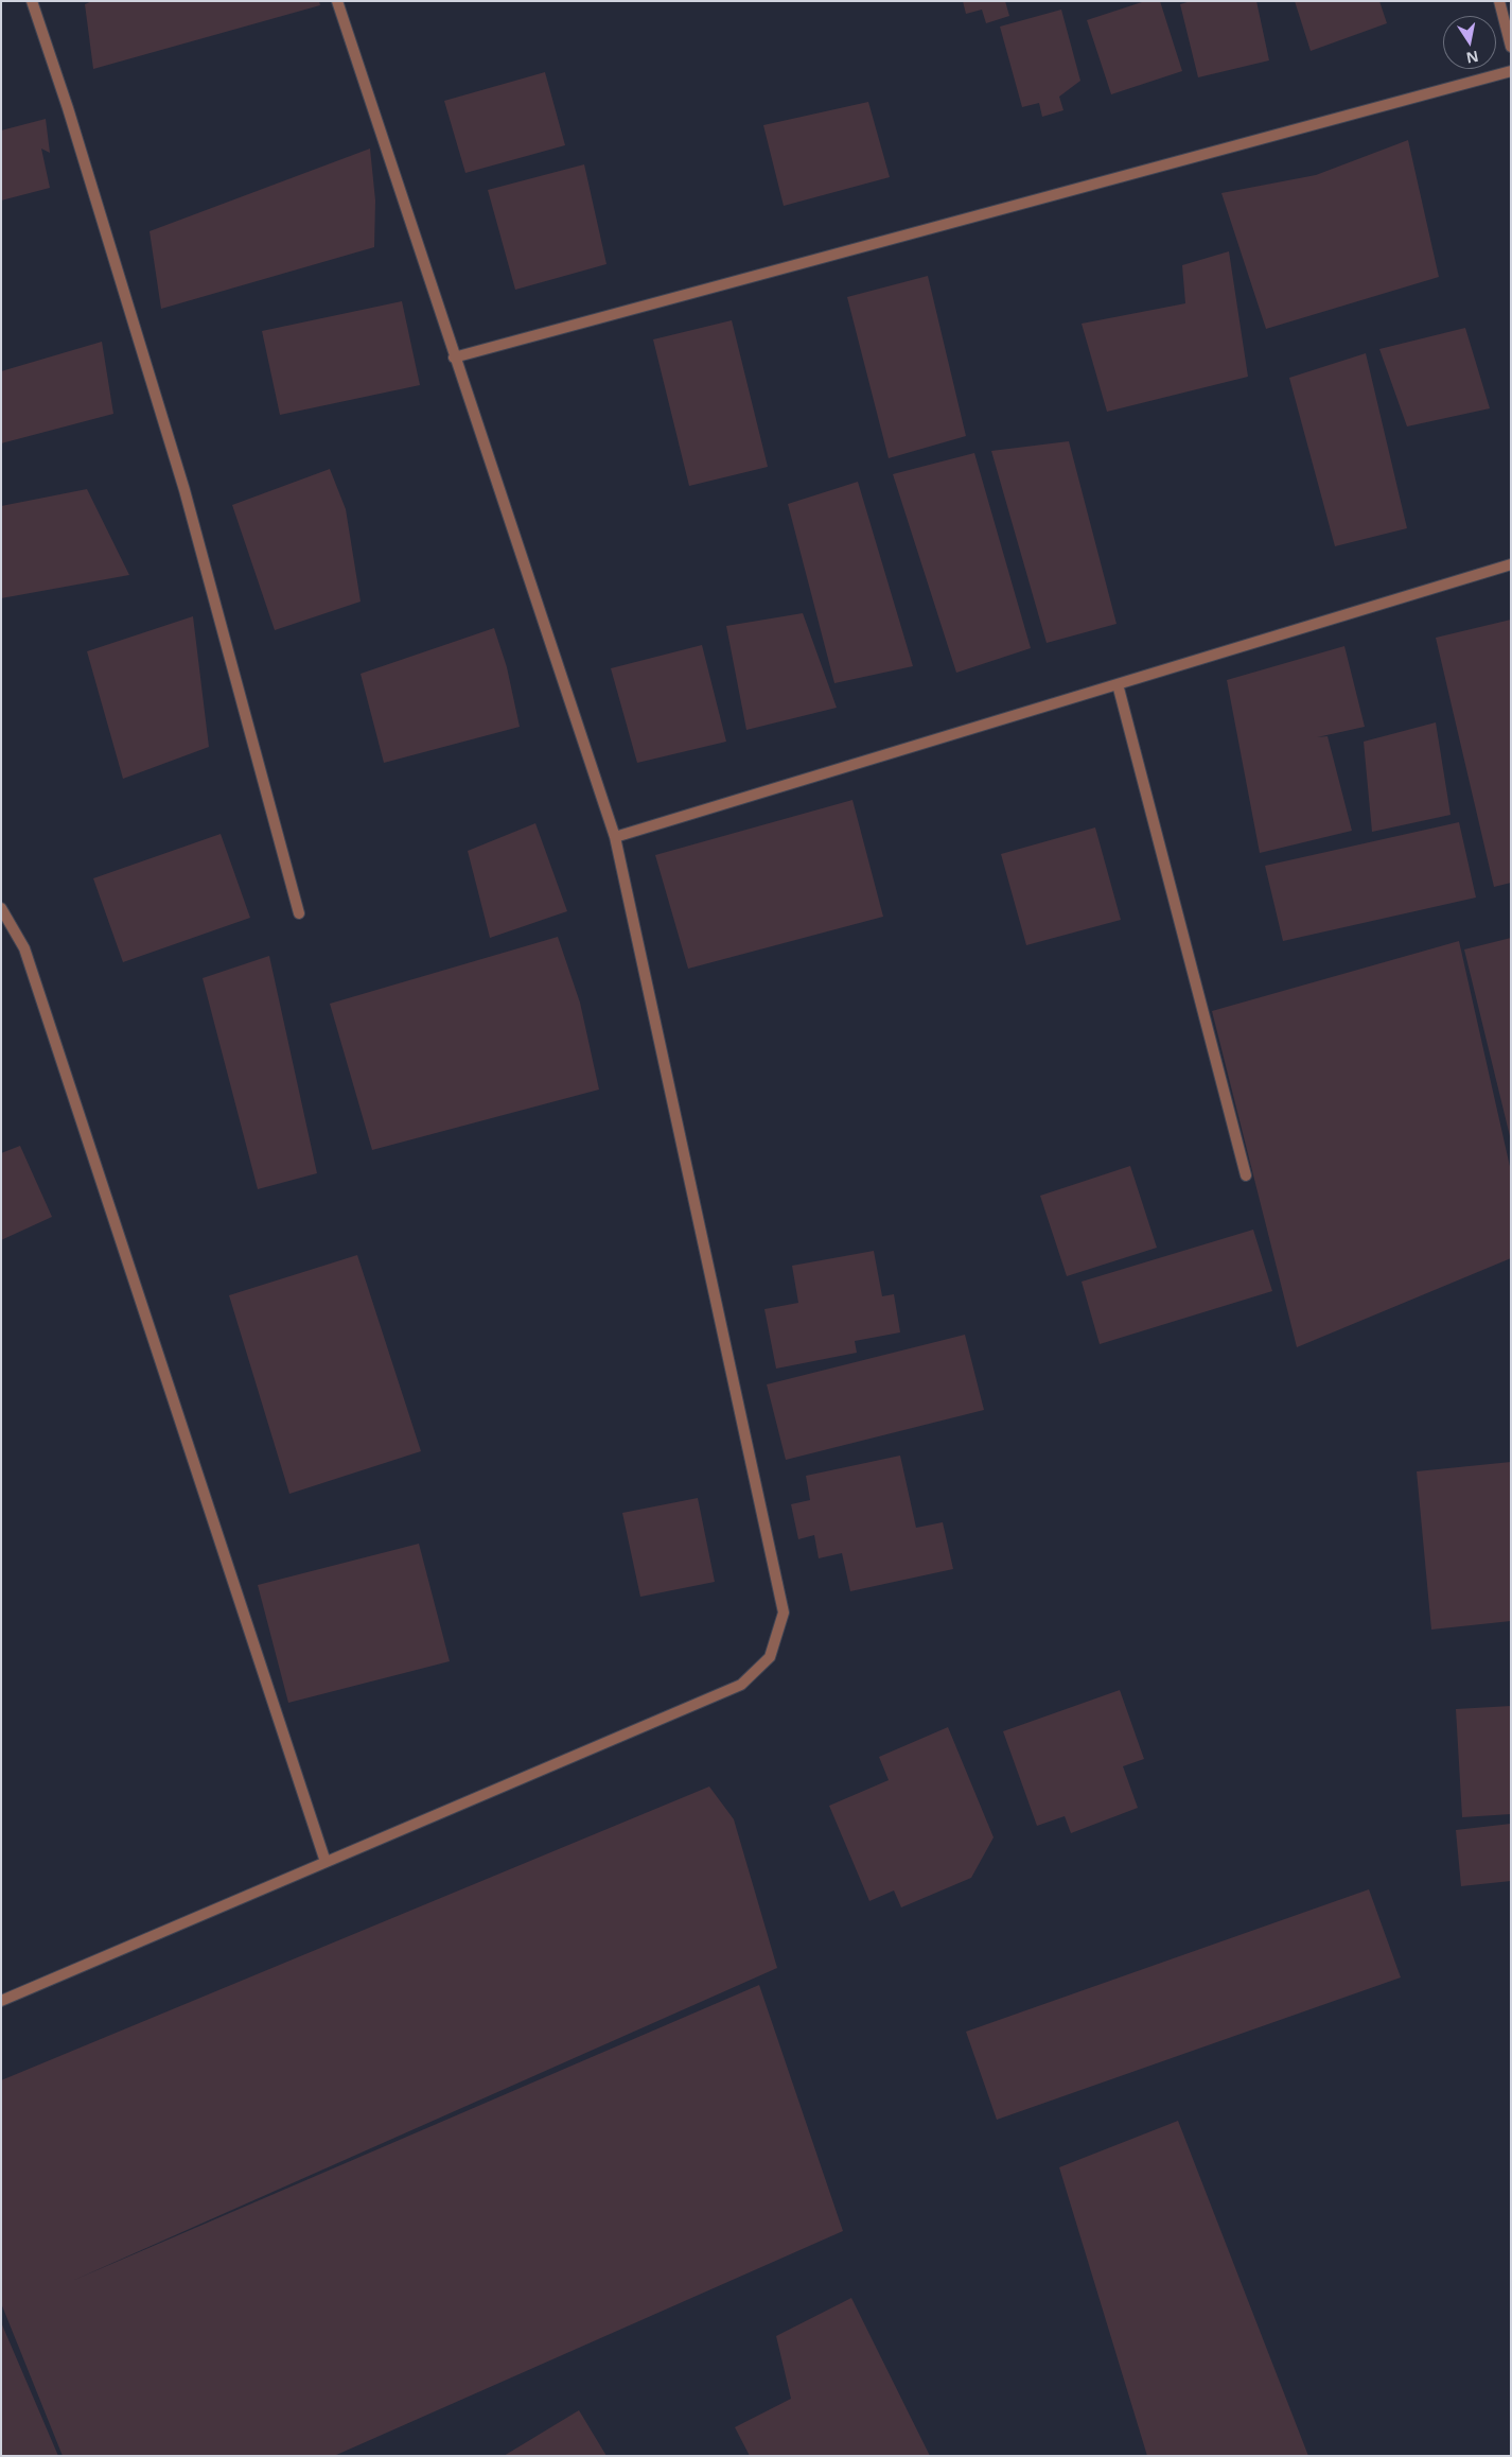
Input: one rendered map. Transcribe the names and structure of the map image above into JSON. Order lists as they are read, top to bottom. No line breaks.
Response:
{"north":"bottom"}
